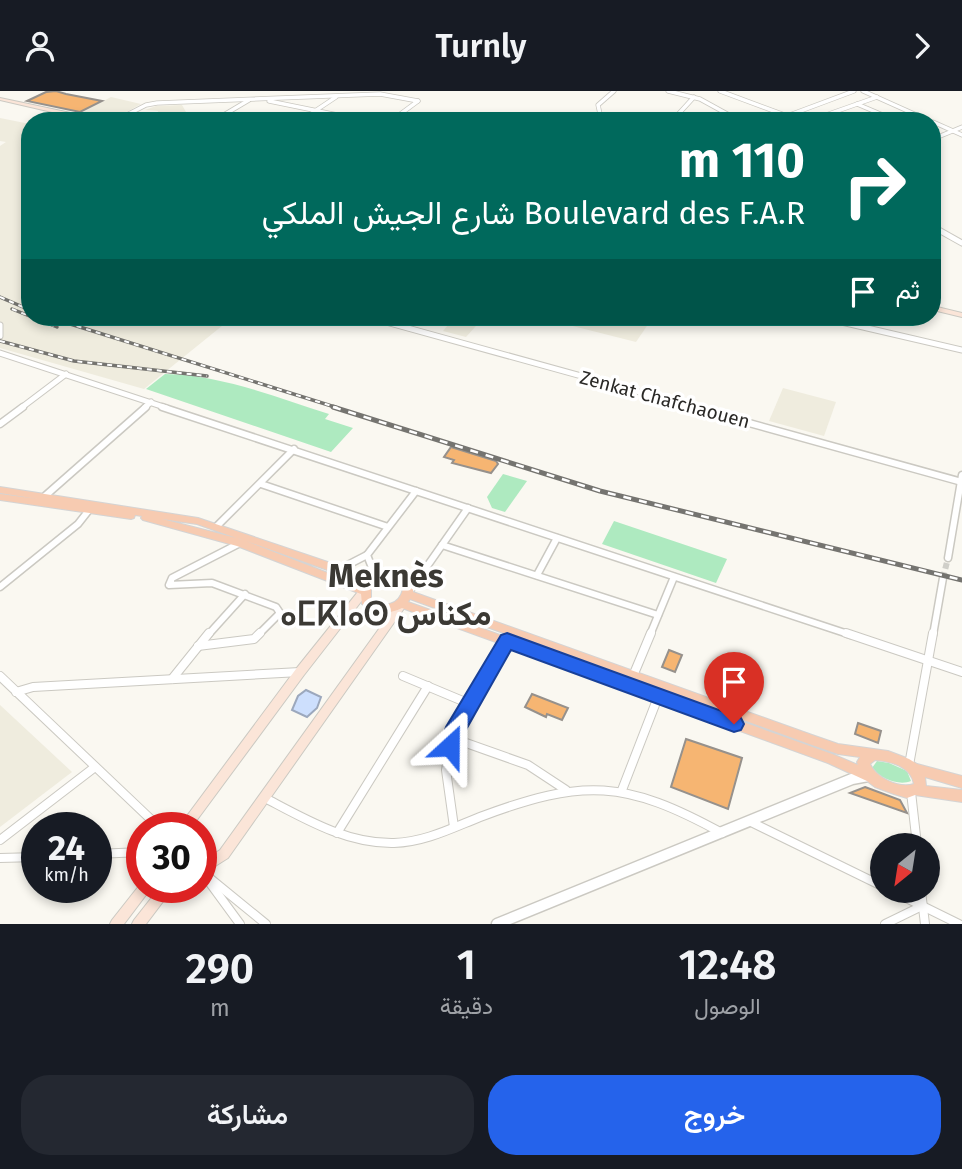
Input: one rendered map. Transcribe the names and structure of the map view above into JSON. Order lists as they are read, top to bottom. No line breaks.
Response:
{"streets":{"street":["Zenkat Chafchaouen"]},"districts":["Meknès ⴰⵎⴽⵏⴰⵙ مكناس"],"north":"bottom left","page":{"header":"Turnly","turn":["110 m","Boulevard des F.A.R شارع الجيش الملكي"],"then":"ثم","speed":"24 km/h","limit":"30","eta":["12:48","الوصول","1","دقيقة","290","m"],"buttons":["خروج","مشاركة"]}}
